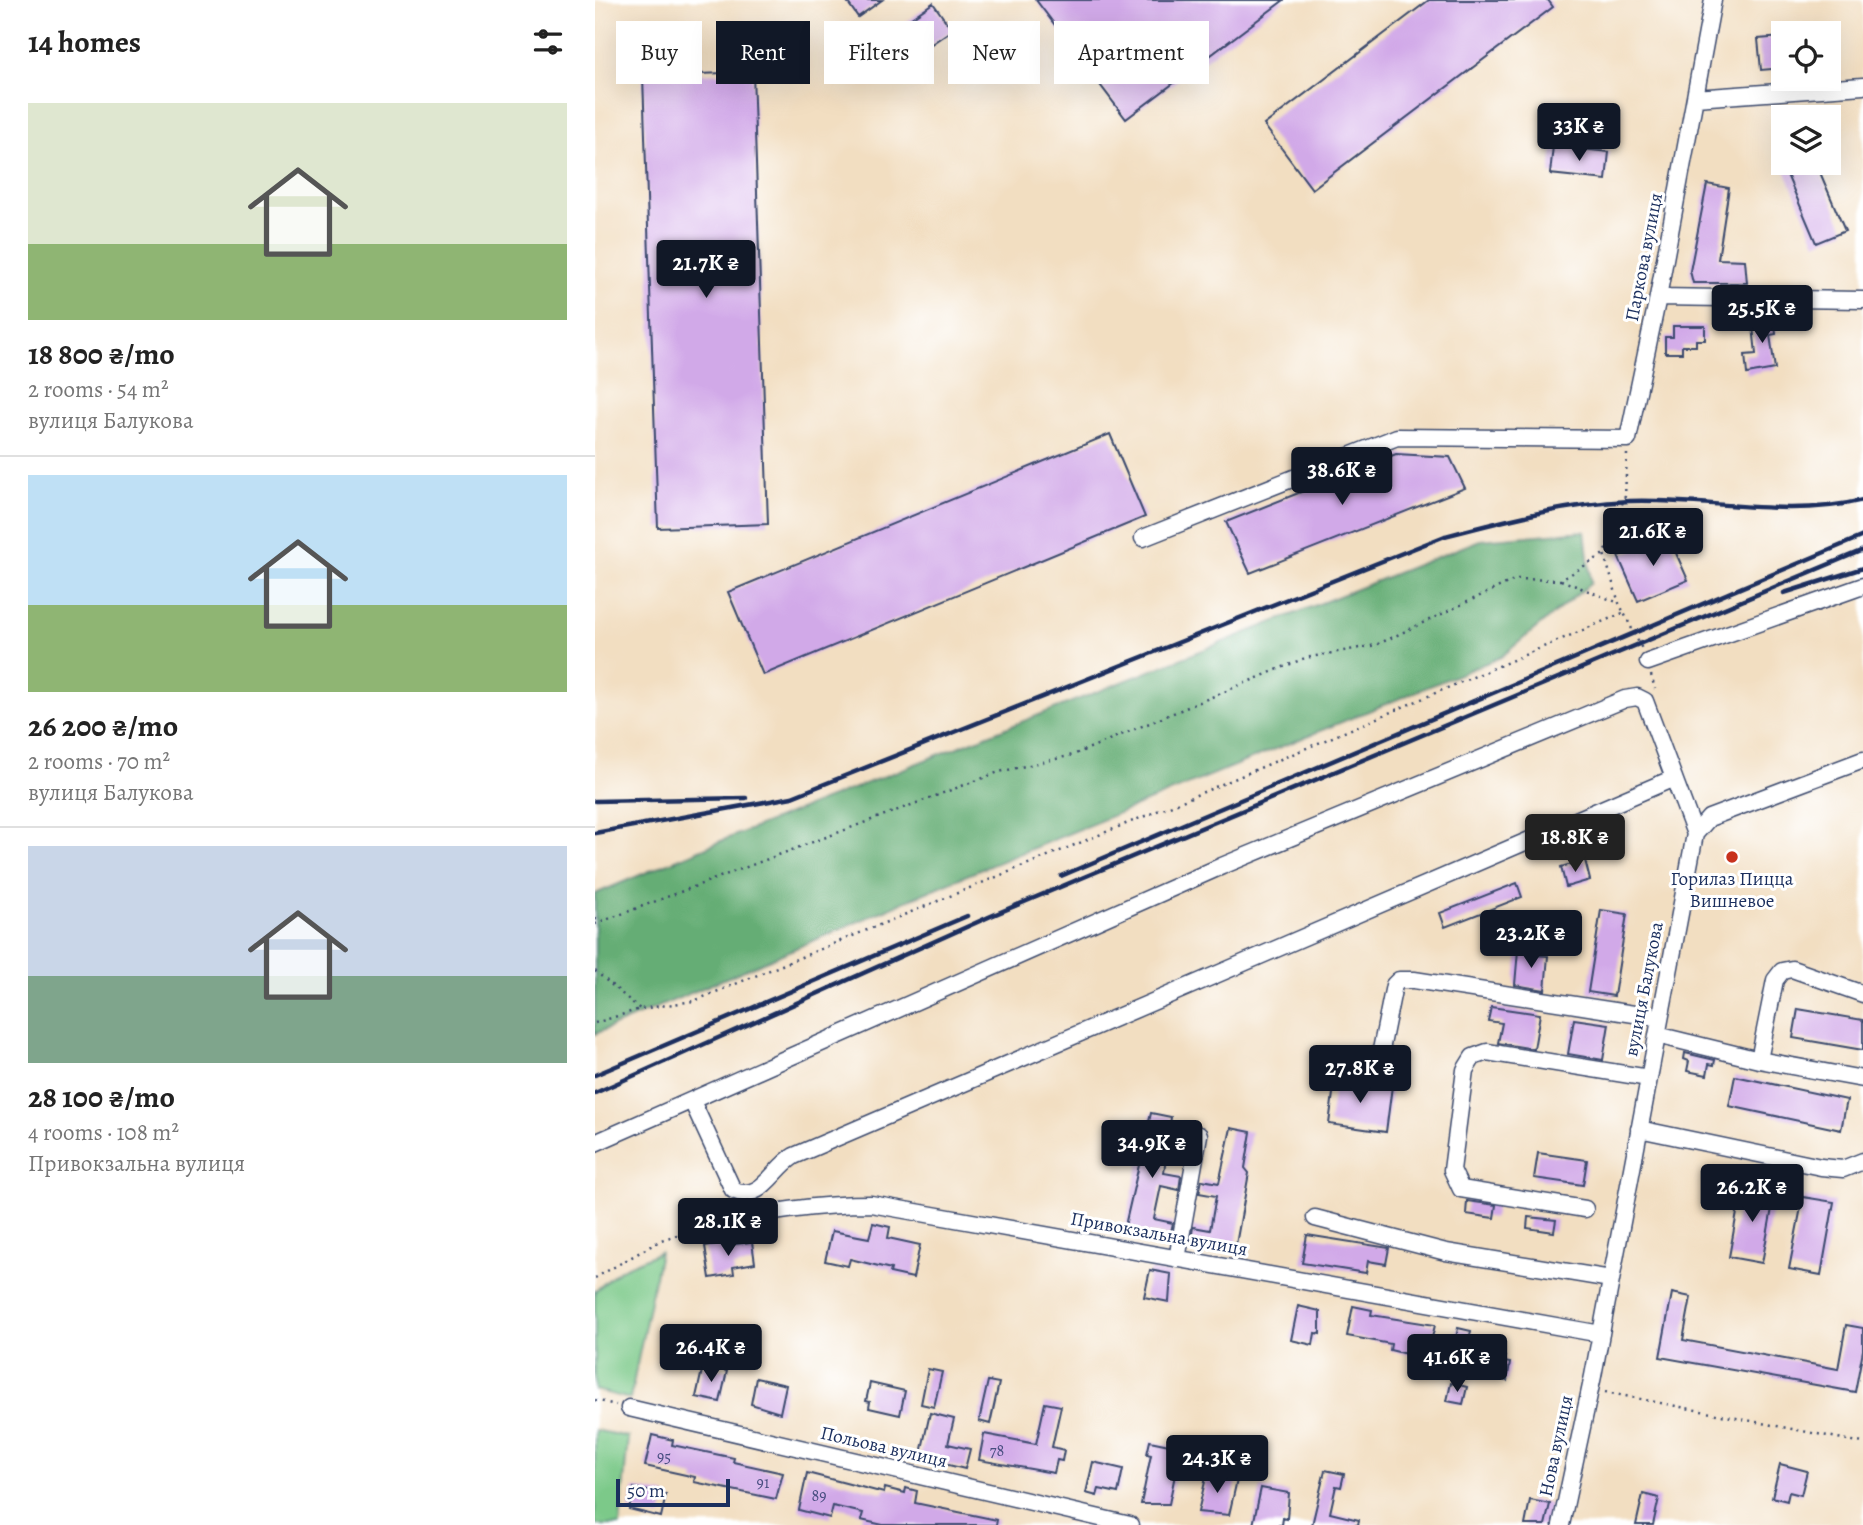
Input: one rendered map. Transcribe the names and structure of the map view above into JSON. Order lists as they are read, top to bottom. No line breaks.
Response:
{"streets":{"street":["Паркова вулиця","вулиця Балукова","Привокзальна вулиця","Нова вулиця","Польова вулиця"]},"crossings":[["вулиця Балукова","Привокзальна вулиця"],["вулиця Балукова","Нова вулиця"],["Привокзальна вулиця","Нова вулиця"]],"places":["Горилаз Пицца Вишневое"],"house_numbers":["78","95","91","89"],"scale_bar":"50 m","page":{"heading":"14 homes","chip":["Buy","Rent","Filters","New","Apartment"],"list":[{"name":"18 800 ₴/mo","note":"2 rooms · 54 m² · вулиця Балукова"},{"name":"26 200 ₴/mo","note":"2 rooms · 70 m² · вулиця Балукова"},{"name":"28 100 ₴/mo","note":"4 rooms · 108 m² · Привокзальна вулиця"}],"price":["33K ₴","21.7K ₴","25.5K ₴","38.6K ₴","21.6K ₴","18.8K ₴","23.2K ₴","27.8K ₴","34.9K ₴","26.2K ₴","28.1K ₴","26.4K ₴","41.6K ₴","24.3K ₴"],"scale":"50 m"}}
